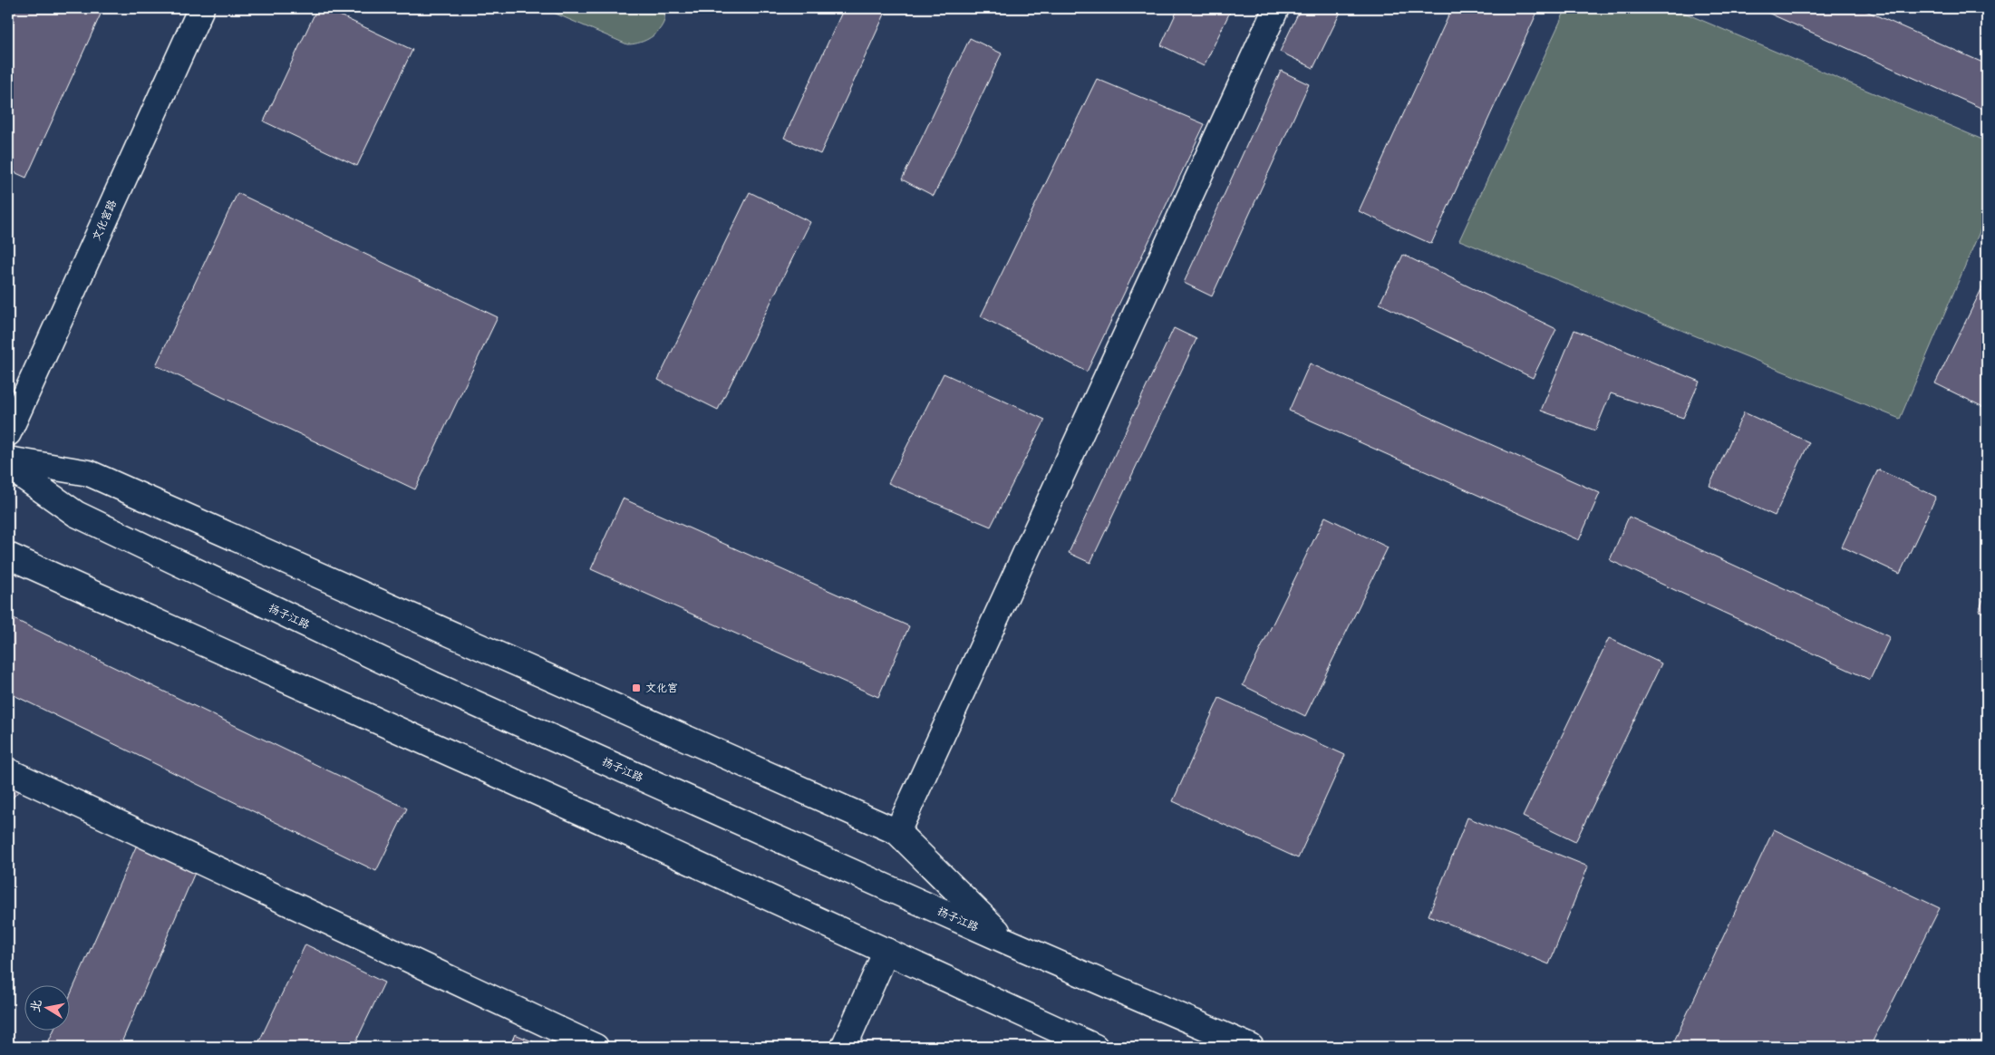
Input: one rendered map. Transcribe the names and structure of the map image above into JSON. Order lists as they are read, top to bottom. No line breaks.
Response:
{"streets":{"main road":["文化宫路","扬子江路"]},"places":{"transit":["文化宫"]},"north":"left"}
